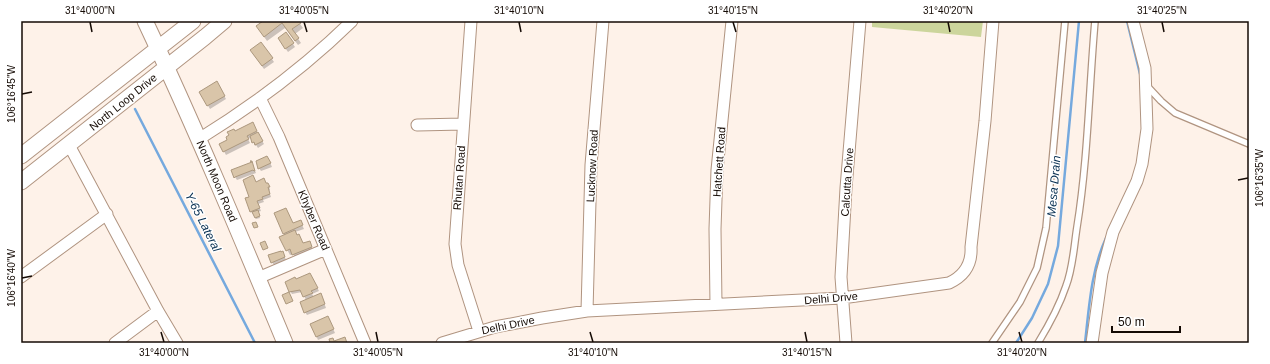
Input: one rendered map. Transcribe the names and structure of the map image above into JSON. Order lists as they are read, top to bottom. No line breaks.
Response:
{"streets":{"main road":["North Loop Drive","North Moon Road"],"street":["Hatchett Road","Lucknow Road","Rhutan Road","Calcutta Drive","Khyber Road","Delhi Drive"]},"crossings":[["North Loop Drive","North Moon Road"],["Hatchett Road","Delhi Drive"],["Lucknow Road","Delhi Drive"],["Rhutan Road","Delhi Drive"],["Calcutta Drive","Delhi Drive"]],"water":["Mesa Drain","Y-65 Lateral"],"scale_bar":"50 m","coordinates":["31°40'00\"N","31°40'05\"N","31°40'10\"N","31°40'15\"N","31°40'20\"N","31°40'25\"N","106°16'45\"W","106°16'35\"W","106°16'40\"W"]}
